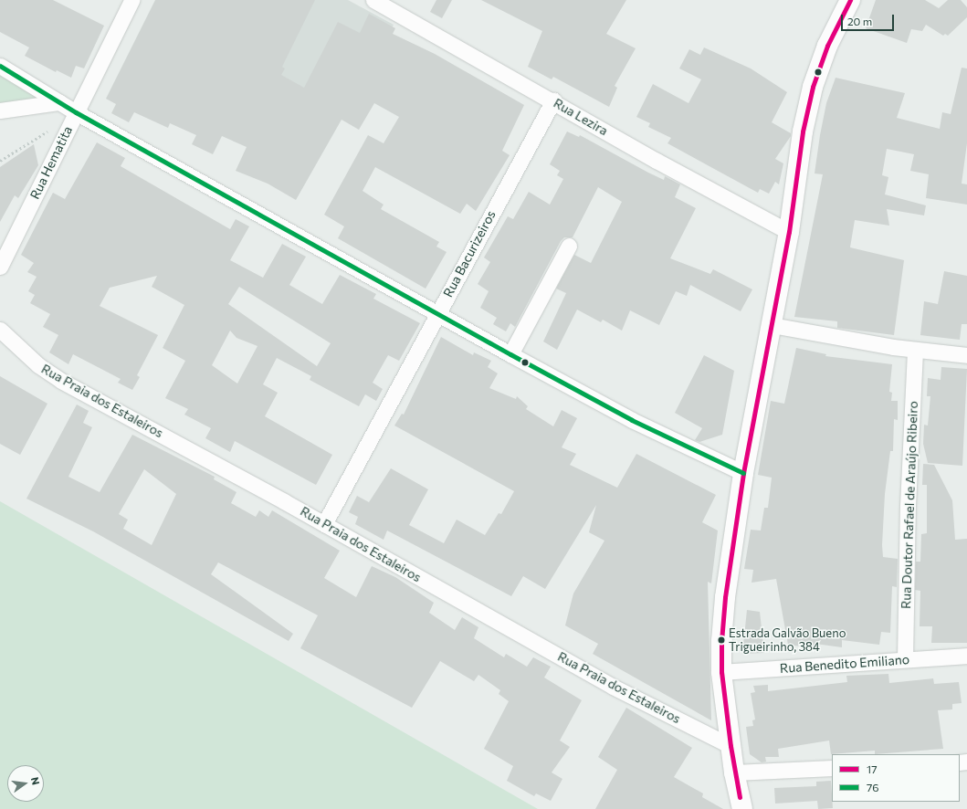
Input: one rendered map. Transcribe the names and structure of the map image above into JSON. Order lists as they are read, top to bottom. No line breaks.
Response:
{"streets":{"street":["Rua Lezira","Rua Hematita","Rua Bacurizeiros","Rua Praia dos Estaleiros","Rua Doutor Rafael de Araújo Ribeiro","Rua Benedito Emiliano"]},"crossings":[["Rua Lezira","Rua Bacurizeiros"],["Rua Bacurizeiros","Rua Praia dos Estaleiros"],["Rua Doutor Rafael de Araújo Ribeiro","Rua Benedito Emiliano"]],"places":["Estrada Galvão Bueno Trigueirinho, 384"],"lines":["transit line 17","transit line 76"],"legend":["17","76"],"scale_bar":"20 m","north":"right"}
